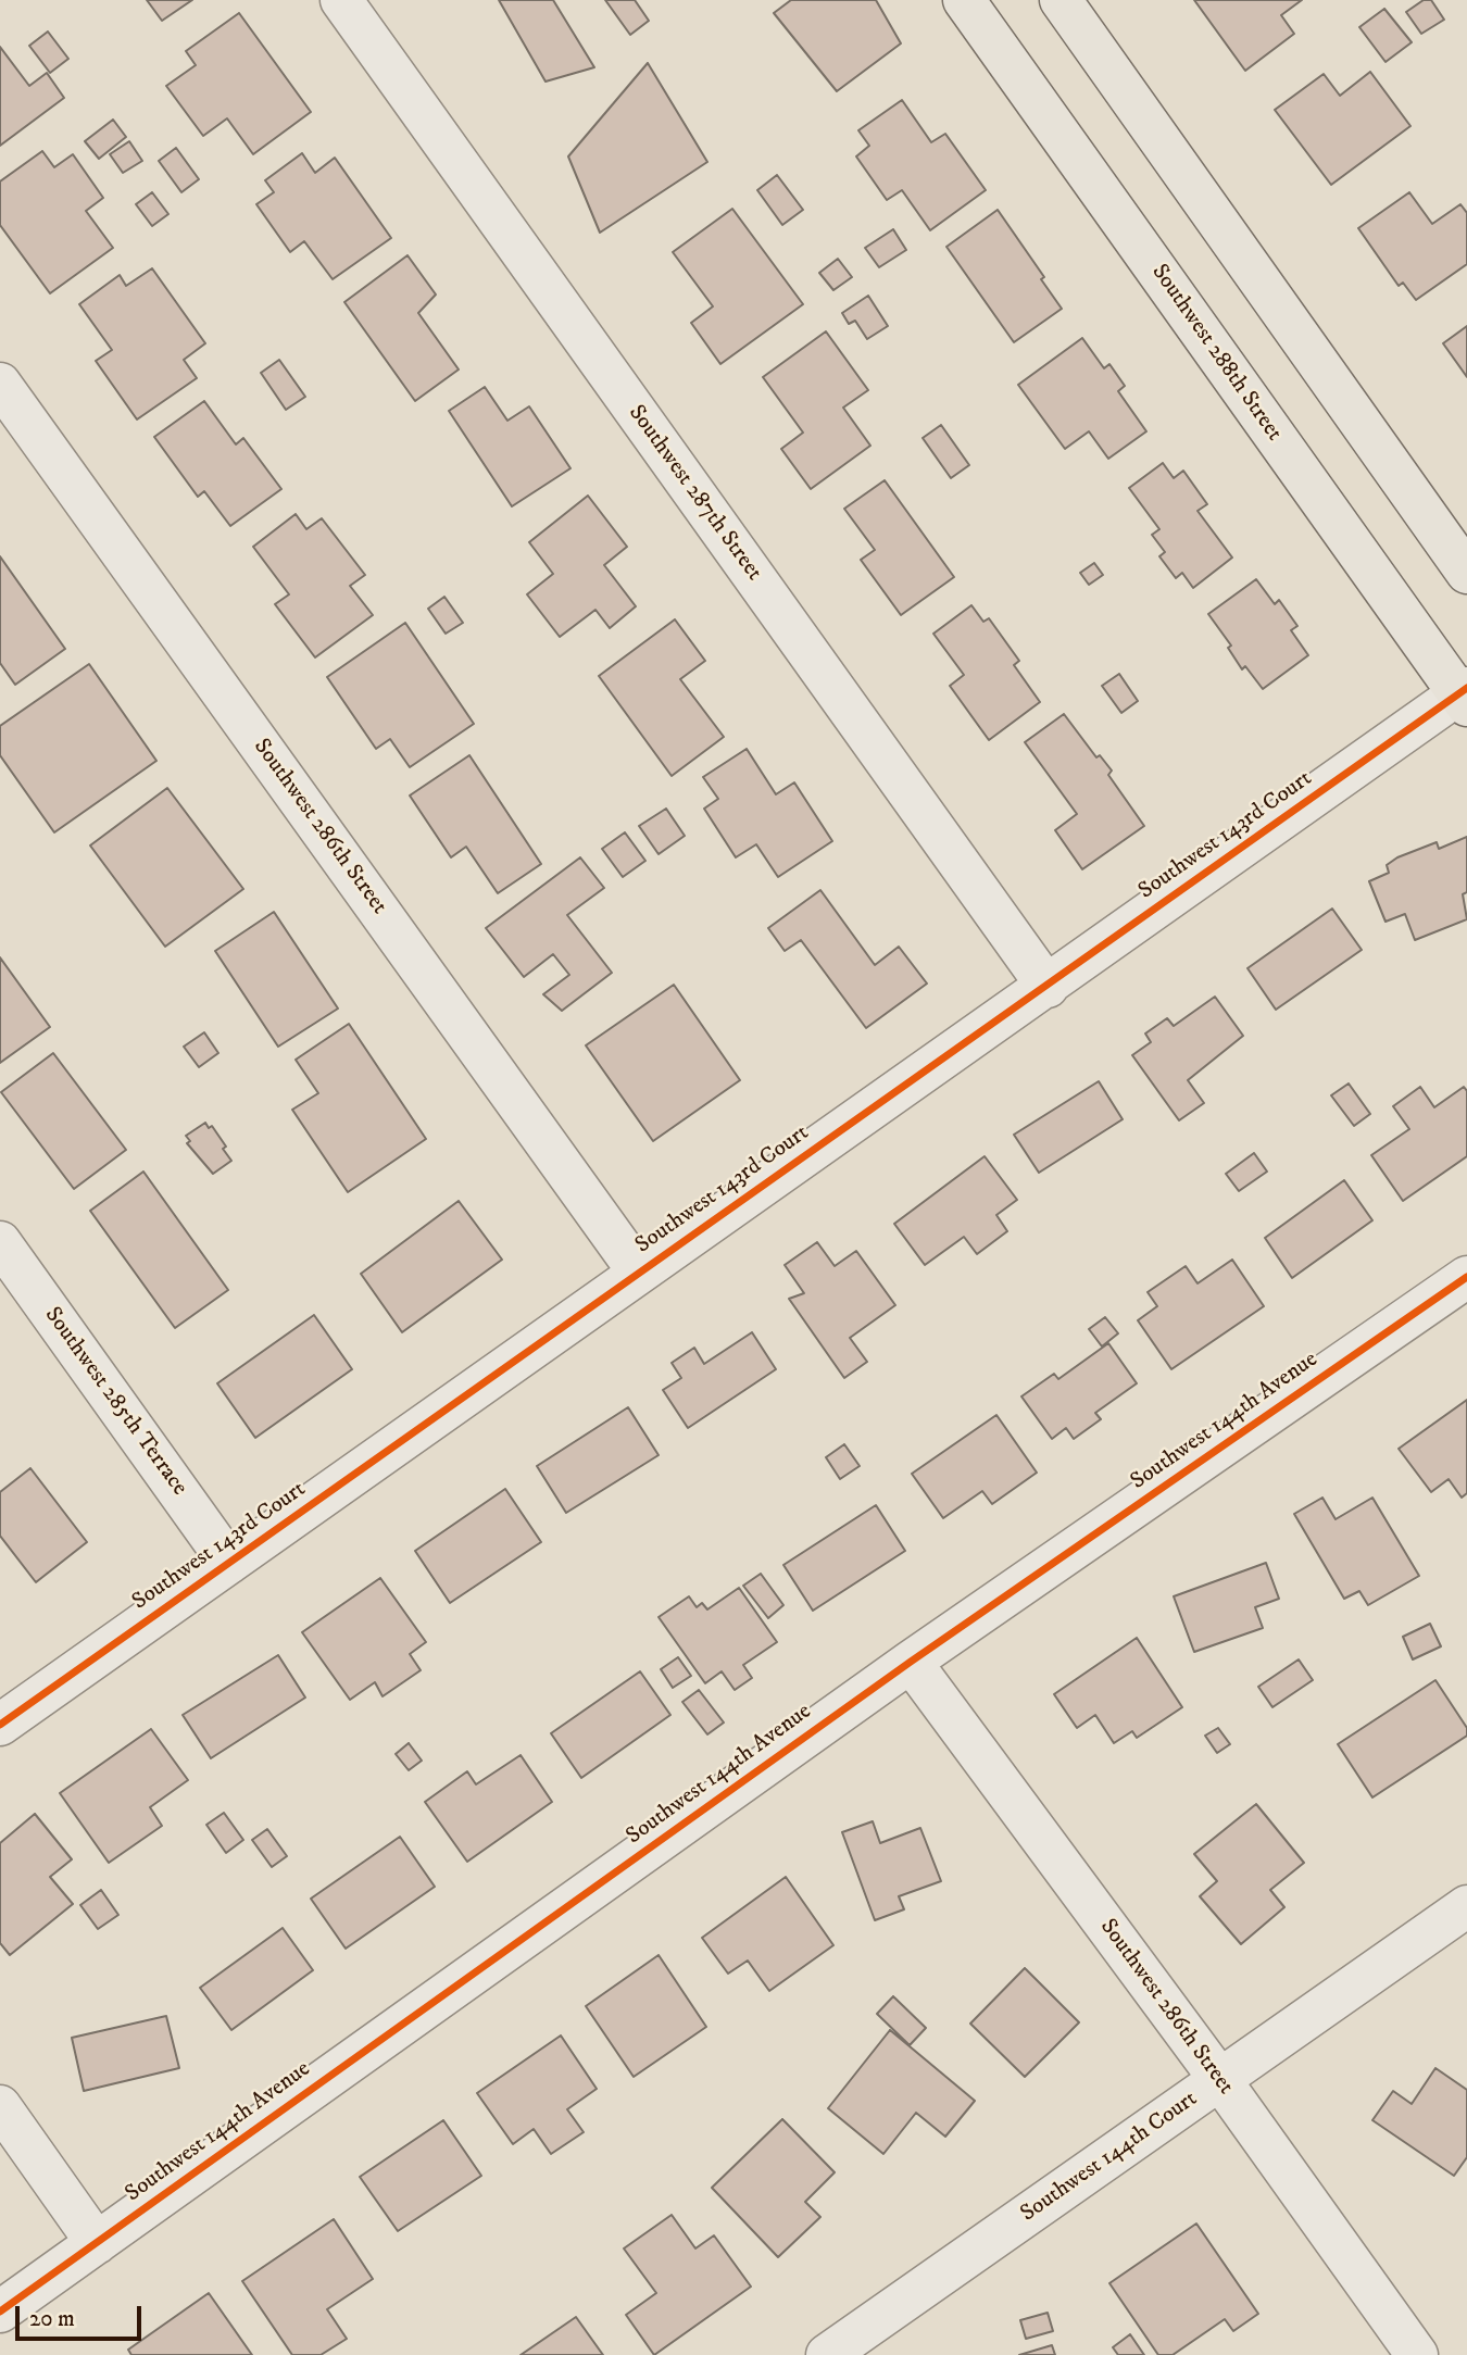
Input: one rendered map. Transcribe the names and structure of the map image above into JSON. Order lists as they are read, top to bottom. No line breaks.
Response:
{"streets":{"main road":["Southwest 288th Street"],"street":["Southwest 287th Street","Southwest 286th Street","Southwest 143rd Court","Southwest 285th Terrace","Southwest 144th Avenue","Southwest 144th Court"]},"crossings":[["Southwest 288th Street","Southwest 143rd Court"],["Southwest 287th Street","Southwest 143rd Court"],["Southwest 286th Street","Southwest 143rd Court"],["Southwest 286th Street","Southwest 144th Avenue"],["Southwest 286th Street","Southwest 144th Court"],["Southwest 143rd Court","Southwest 285th Terrace"]],"scale_bar":"20 m"}
